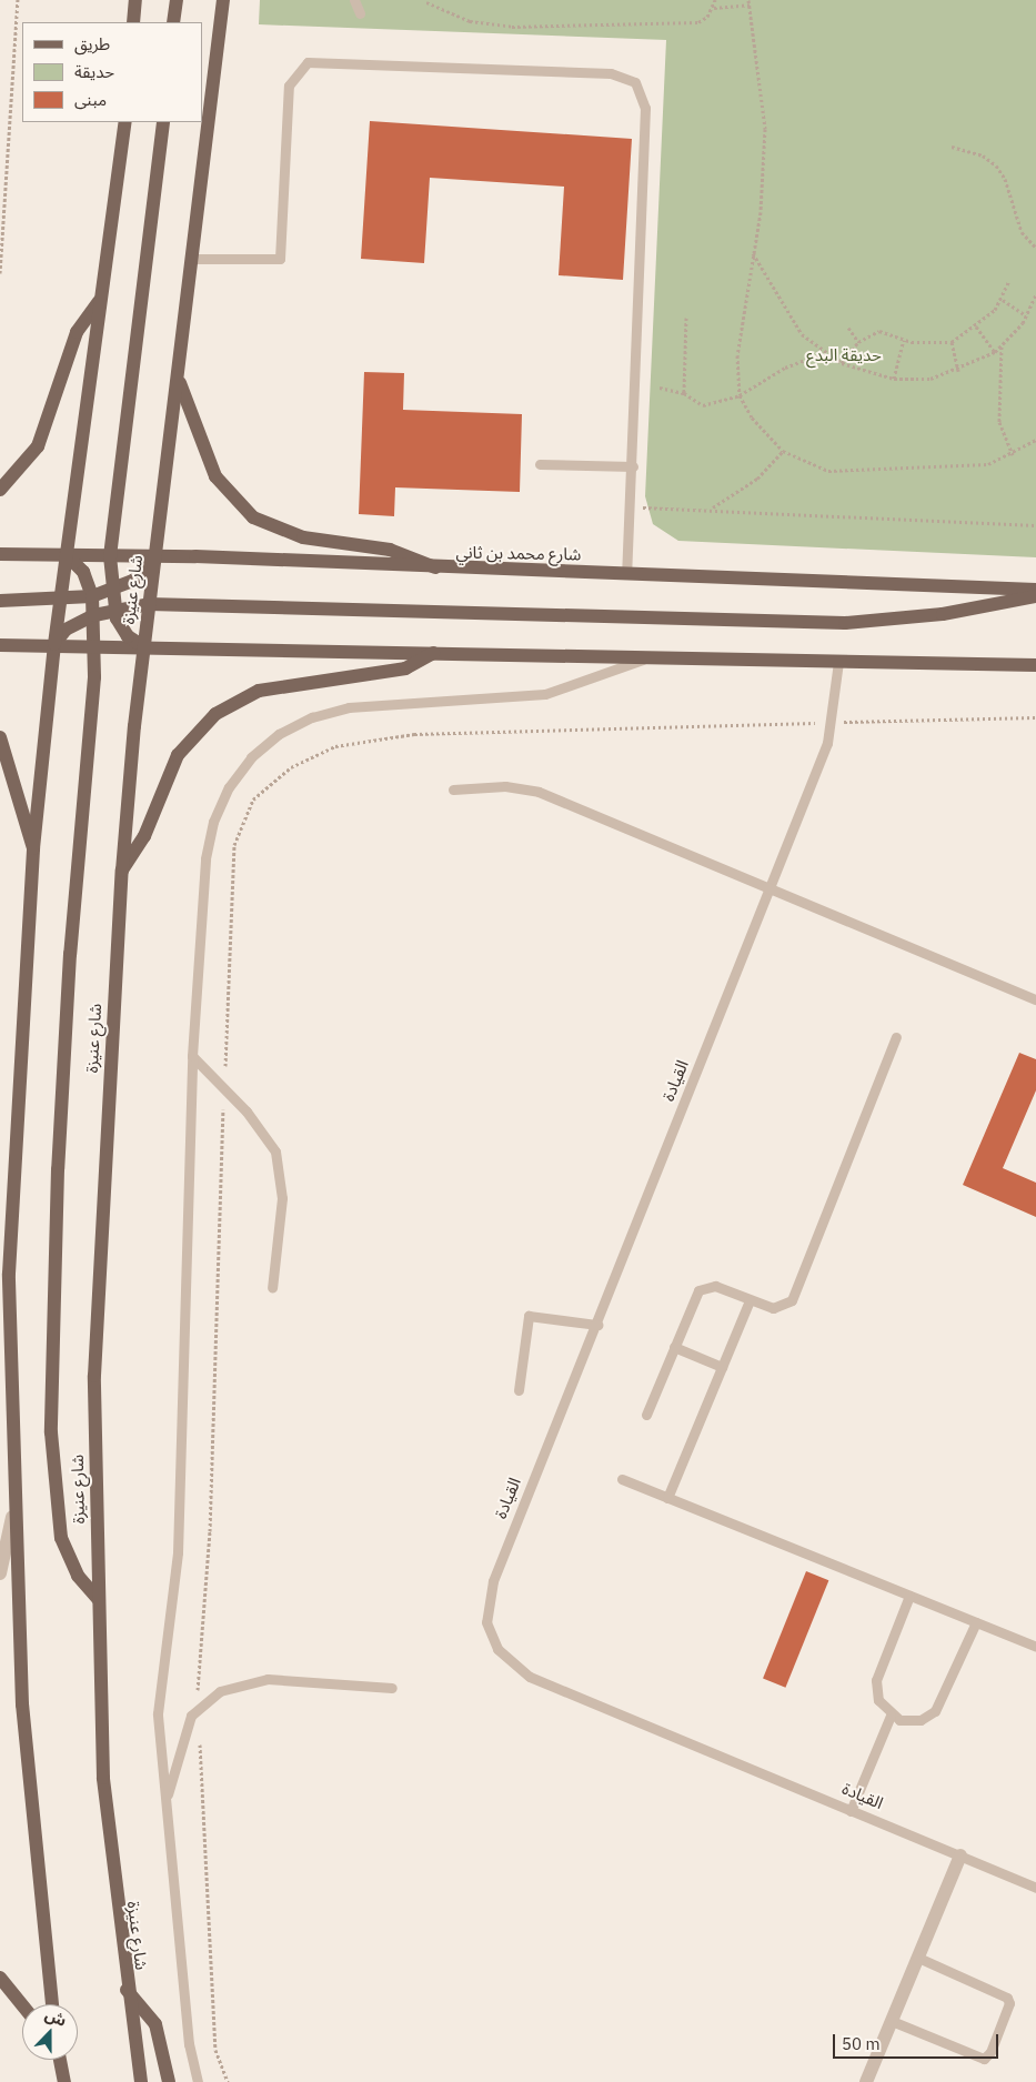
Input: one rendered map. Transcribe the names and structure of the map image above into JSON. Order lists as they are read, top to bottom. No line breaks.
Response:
{"streets":{"main road":["شارع محمد بن ثاني","شارع عنيزة"],"lane":["القيادة"]},"crossings":[["شارع محمد بن ثاني","شارع عنيزة"]],"parks":["حديقة البدع"],"legend":["طريق","حديقة","مبنى"],"scale_bar":"50 m","north":"top"}
